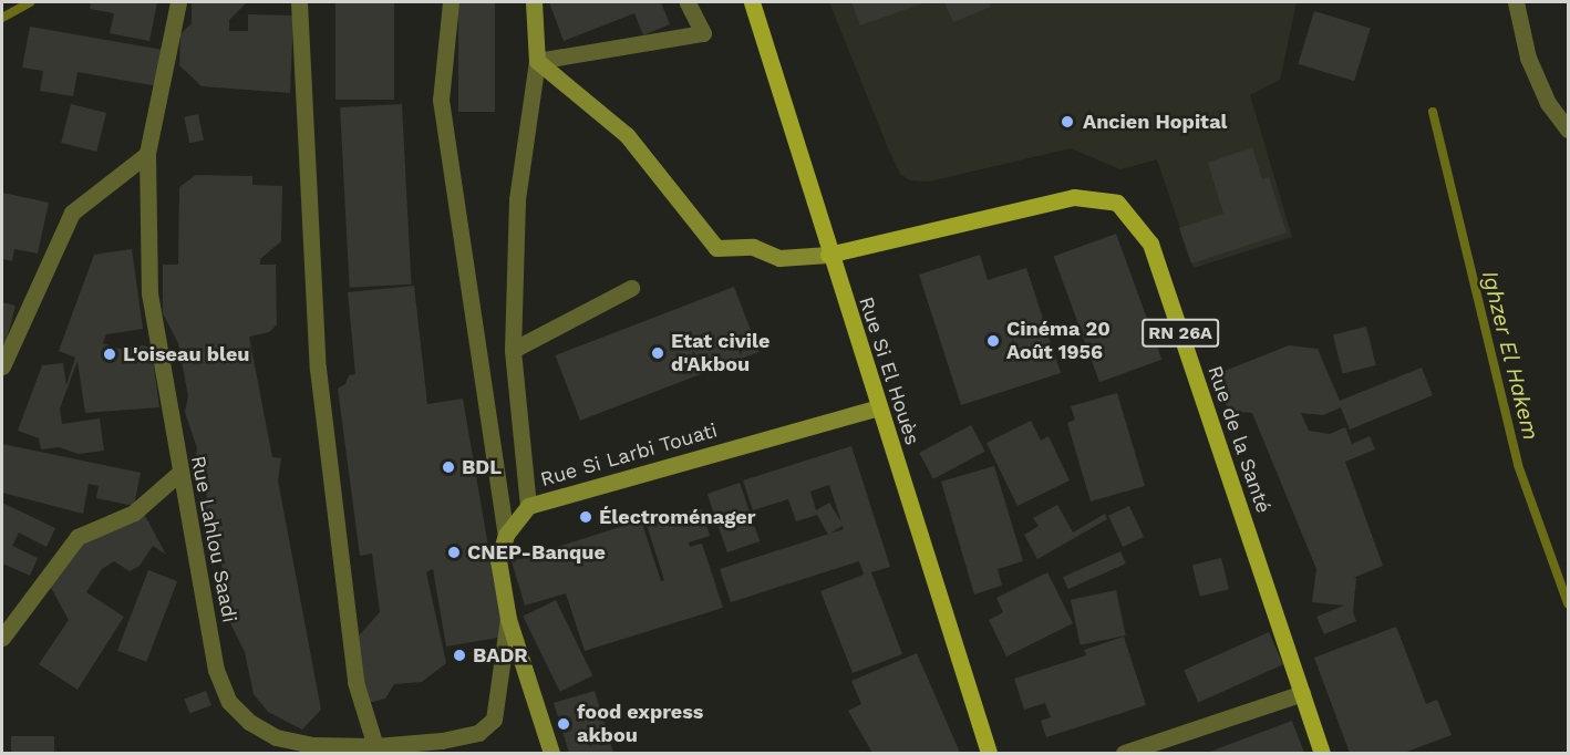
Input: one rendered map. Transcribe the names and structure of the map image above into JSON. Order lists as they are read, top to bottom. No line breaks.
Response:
{"streets":{"main road":["RN 26A","Rue Si El Houès","Rue de la Santé"],"street":["Rue Si Larbi Touati","Rue Lahlou Saadi"]},"crossings":[["Rue Si El Houès","Rue de la Santé"],["Rue Si El Houès","Rue Si Larbi Touati"],["Rue Si Larbi Touati","Rue Lahlou Saadi"]],"water":["Ighzer El Hakem"],"places":["Ancien Hopital","Cinéma 20 Août 1956","Etat civile d'Akbou","L'oiseau bleu","BDL","Électroménager","CNEP-Banque","BADR","food express akbou"]}
